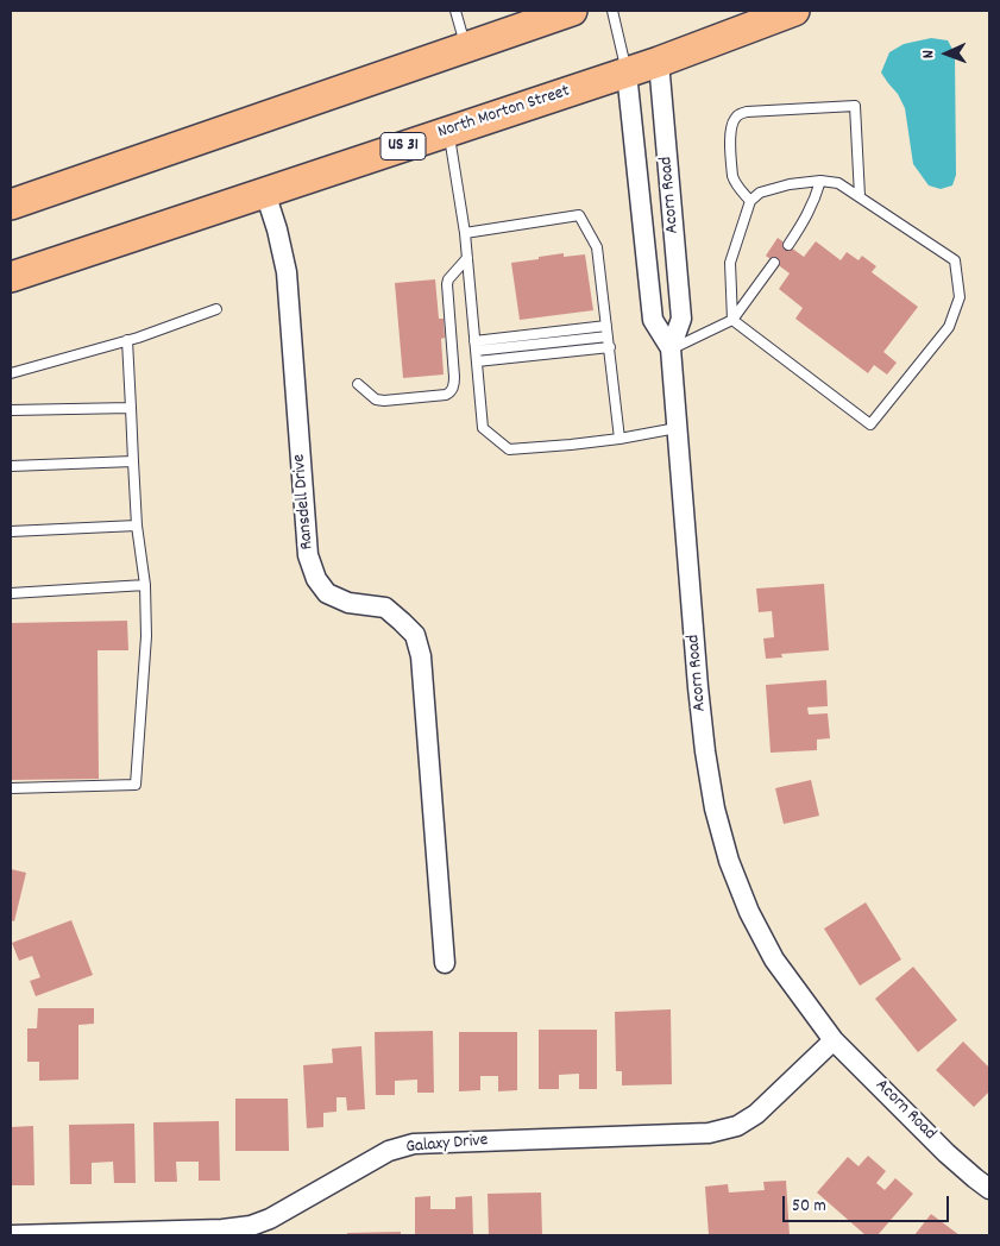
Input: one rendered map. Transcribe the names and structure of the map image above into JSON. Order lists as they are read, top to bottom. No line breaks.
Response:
{"streets":{"main road":["North Morton Street","US 31"],"street":["Acorn Road","Ransdell Drive","Galaxy Drive"]},"crossings":[["North Morton Street","Acorn Road"],["North Morton Street","Ransdell Drive"],["Acorn Road","Galaxy Drive"]],"scale_bar":"50 m","north":"left"}
